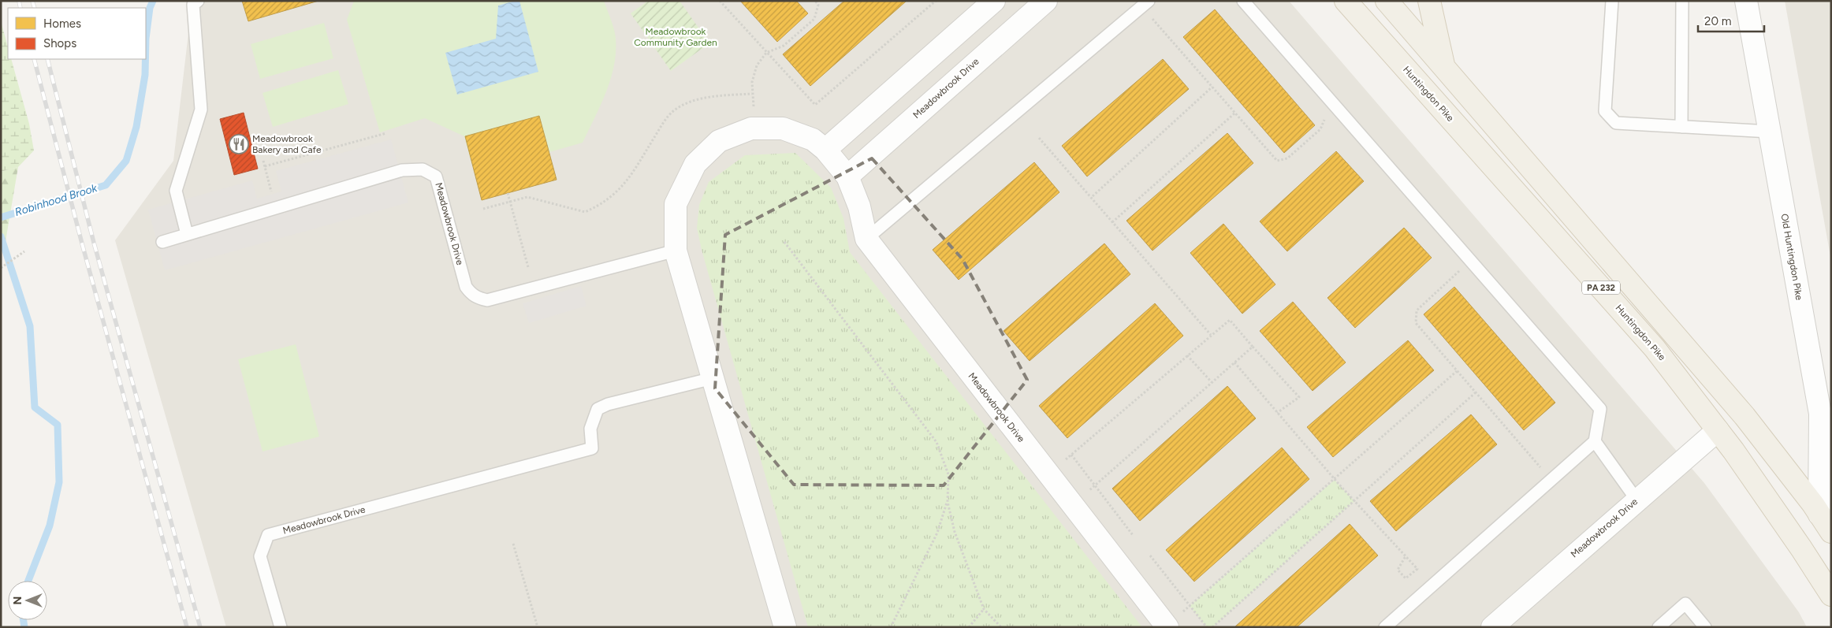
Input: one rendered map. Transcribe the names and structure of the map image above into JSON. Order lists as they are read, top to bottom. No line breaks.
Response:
{"streets":{"main road":["Huntingdon Pike","PA 232"],"street":["Meadowbrook Drive","Old Huntingdon Pike"]},"crossings":[["Meadowbrook Drive","Huntingdon Pike"],["Old Huntingdon Pike","PA 232"]],"water":["Robinhood Brook"],"parks":["Meadowbrook Community Garden"],"places":{"restaurant":["Meadowbrook Bakery and Cafe"]},"legend":["Homes","Shops"],"scale_bar":"20 m","north":"left"}
